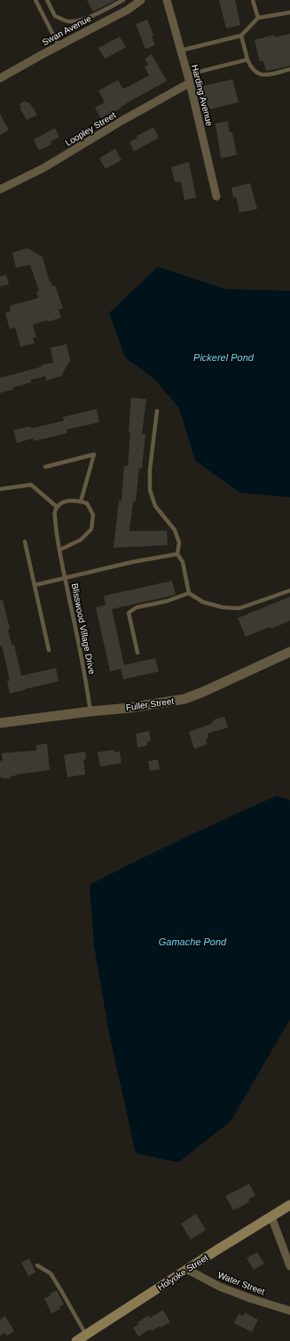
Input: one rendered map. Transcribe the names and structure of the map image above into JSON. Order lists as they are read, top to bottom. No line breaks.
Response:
{"streets":{"main road":["Holyoke Street"],"street":["Swan Avenue","Harding Avenue","Loopley Street","Fuller Street","Water Street"],"lane":["Blisswood Village Drive"]},"crossings":[["Harding Avenue","Loopley Street"],["Blisswood Village Drive","Fuller Street"],["Holyoke Street","Water Street"]],"water":["Pickerel Pond","Gamache Pond"]}
